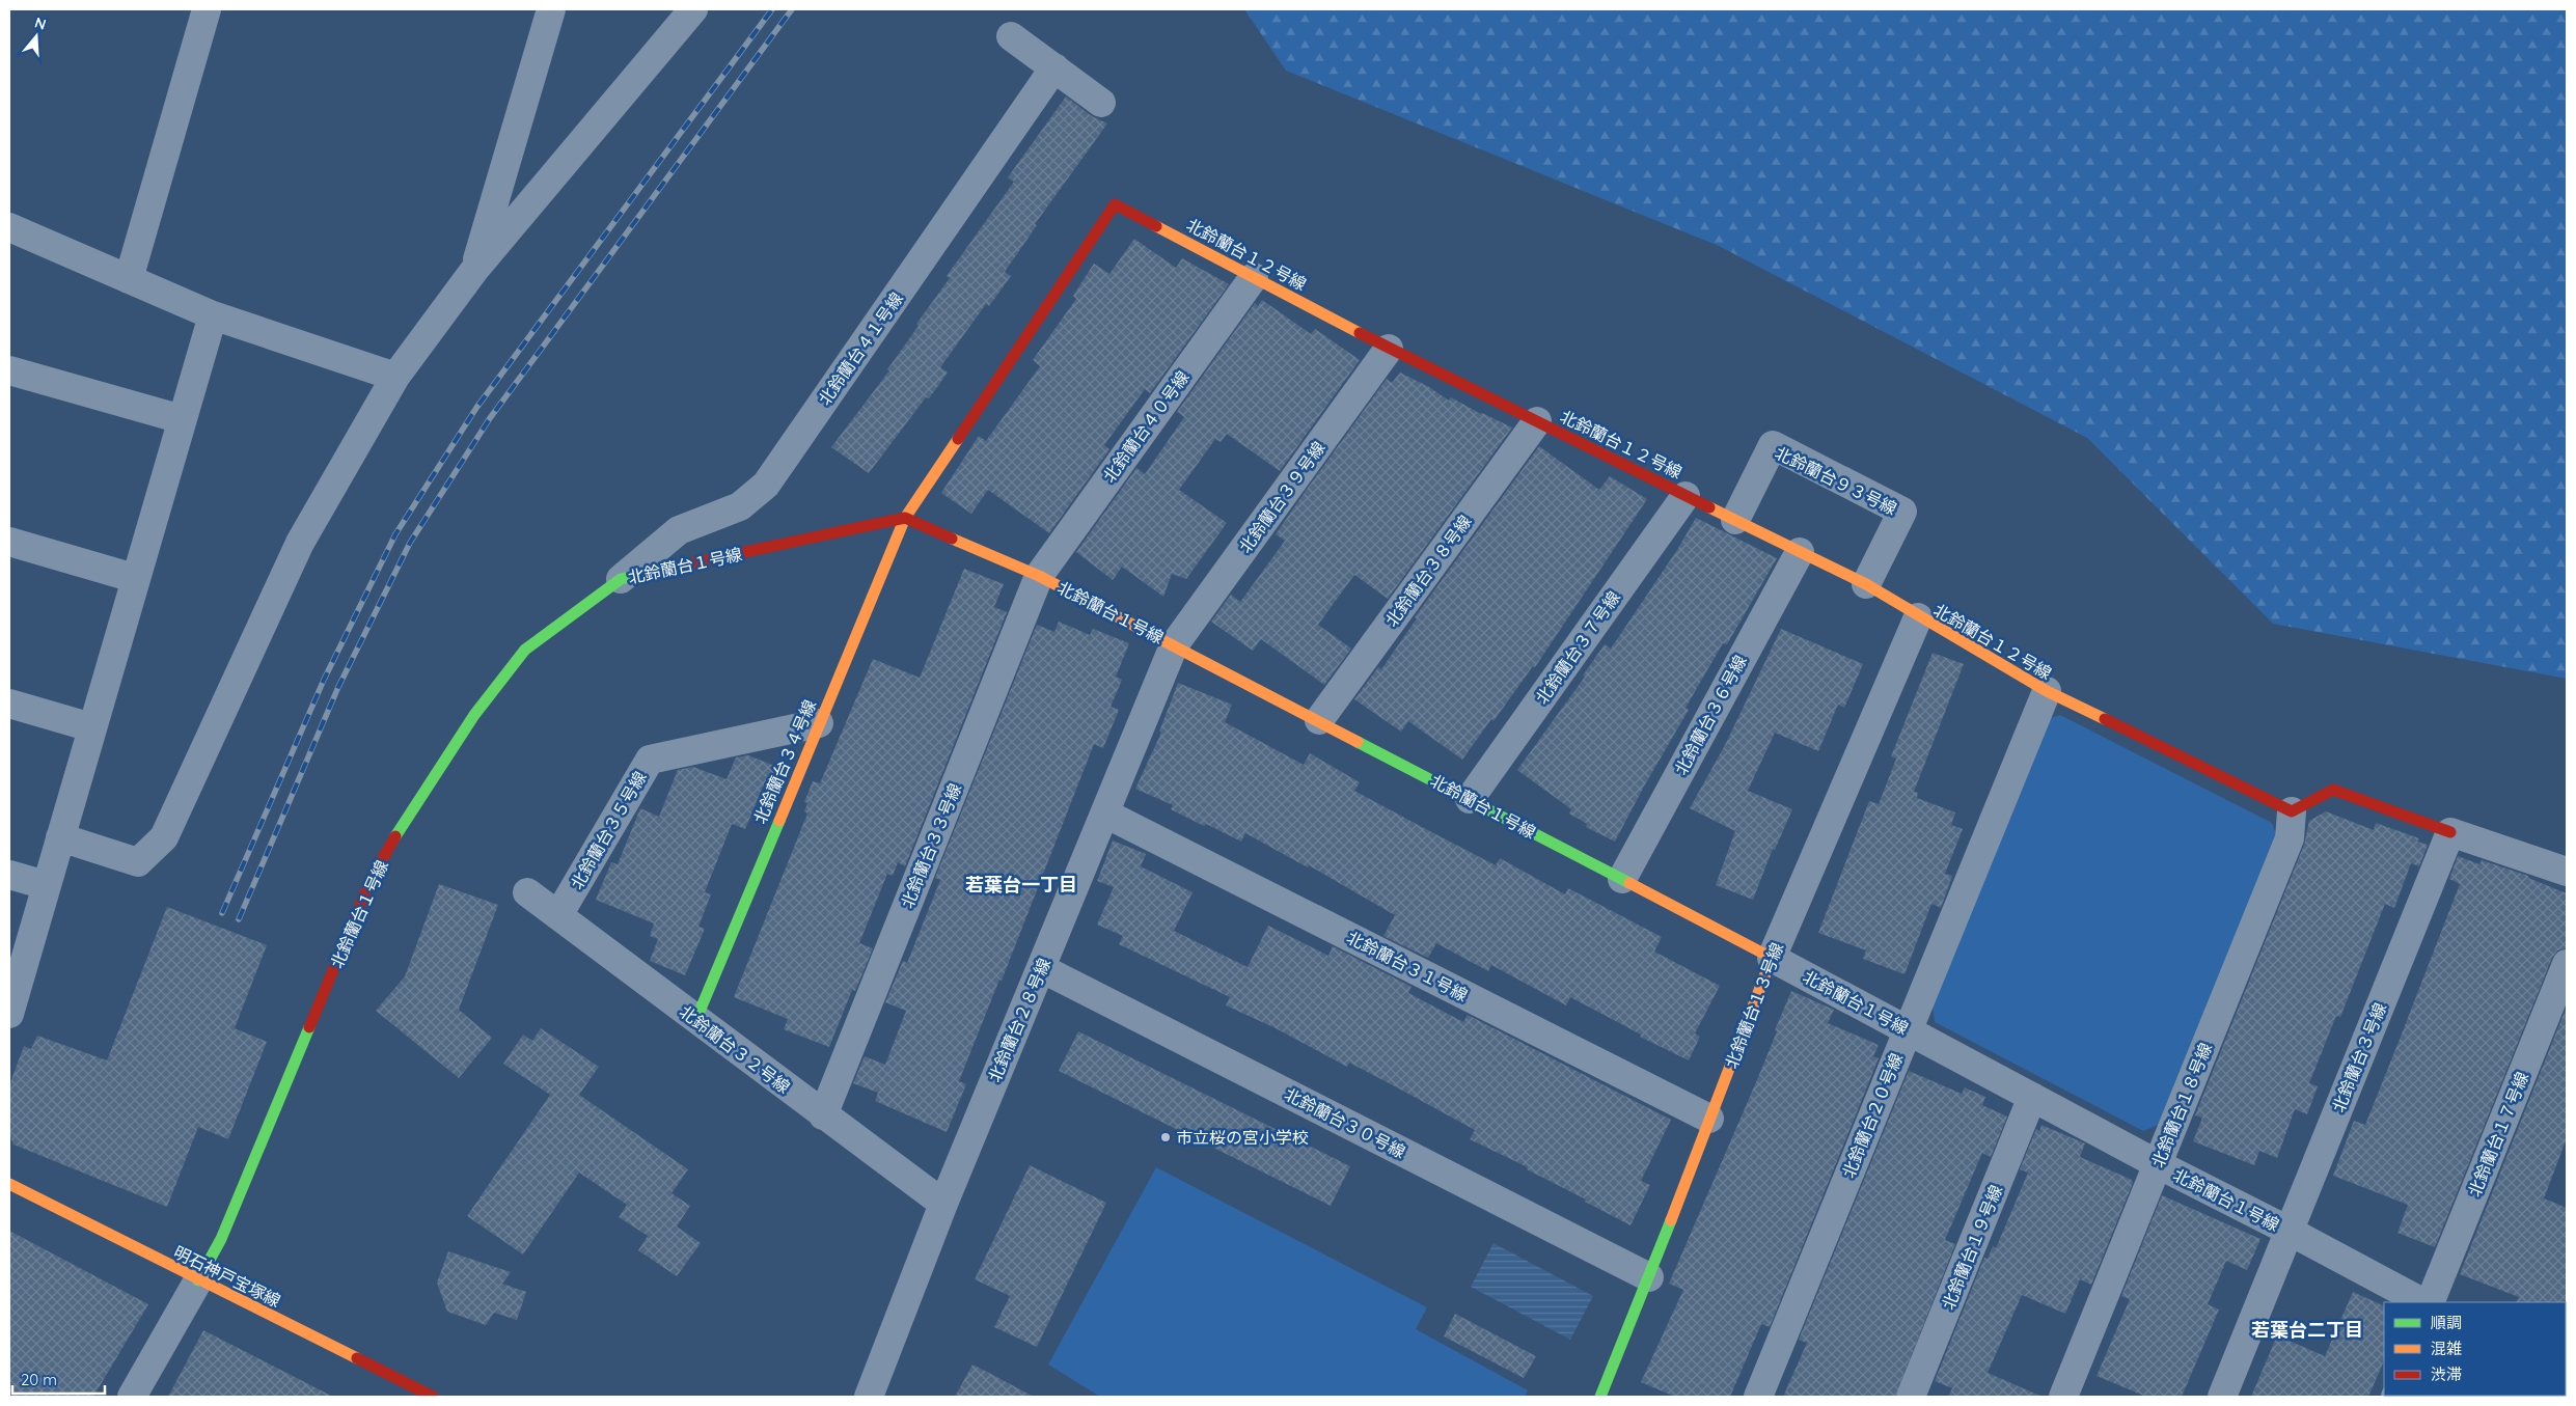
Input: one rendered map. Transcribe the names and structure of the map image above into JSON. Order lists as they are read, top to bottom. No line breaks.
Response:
{"streets":{"street":["北鈴蘭台１２号線","北鈴蘭台４１号線","北鈴蘭台４０号線","北鈴蘭台９３号線","北鈴蘭台３９号線","北鈴蘭台１号線","北鈴蘭台３８号線","北鈴蘭台３７号線","北鈴蘭台３６号線","北鈴蘭台３４号線","北鈴蘭台３５号線","北鈴蘭台３３号線","北鈴蘭台３１号線","北鈴蘭台１３号線","北鈴蘭台２８号線","北鈴蘭台３２号線","北鈴蘭台３号線","北鈴蘭台１８号線","北鈴蘭台２０号線","北鈴蘭台３０号線","北鈴蘭台１７号線","北鈴蘭台１９号線","明石神戸宝塚線"]},"crossings":[["北鈴蘭台１２号線","北鈴蘭台４０号線"],["北鈴蘭台１２号線","北鈴蘭台９３号線"],["北鈴蘭台１２号線","北鈴蘭台３９号線"],["北鈴蘭台１２号線","北鈴蘭台１号線"],["北鈴蘭台１２号線","北鈴蘭台３８号線"],["北鈴蘭台１２号線","北鈴蘭台３７号線"],["北鈴蘭台１２号線","北鈴蘭台３６号線"],["北鈴蘭台１２号線","北鈴蘭台３４号線"],["北鈴蘭台１２号線","北鈴蘭台１３号線"],["北鈴蘭台１２号線","北鈴蘭台１８号線"],["北鈴蘭台１２号線","北鈴蘭台２０号線"],["北鈴蘭台４１号線","北鈴蘭台１号線"],["北鈴蘭台４０号線","北鈴蘭台１号線"],["北鈴蘭台４０号線","北鈴蘭台３３号線"],["北鈴蘭台３９号線","北鈴蘭台１号線"],["北鈴蘭台３９号線","北鈴蘭台２８号線"],["北鈴蘭台１号線","北鈴蘭台３８号線"],["北鈴蘭台１号線","北鈴蘭台３７号線"],["北鈴蘭台１号線","北鈴蘭台３６号線"],["北鈴蘭台１号線","北鈴蘭台３４号線"],["北鈴蘭台１号線","北鈴蘭台３３号線"],["北鈴蘭台１号線","北鈴蘭台１３号線"],["北鈴蘭台１号線","北鈴蘭台２８号線"],["北鈴蘭台１号線","北鈴蘭台３号線"],["北鈴蘭台１号線","北鈴蘭台１８号線"],["北鈴蘭台１号線","北鈴蘭台２０号線"],["北鈴蘭台１号線","北鈴蘭台１９号線"],["北鈴蘭台１号線","明石神戸宝塚線"],["北鈴蘭台３４号線","北鈴蘭台３５号線"],["北鈴蘭台３４号線","北鈴蘭台３２号線"],["北鈴蘭台３５号線","北鈴蘭台３２号線"],["北鈴蘭台３３号線","北鈴蘭台３２号線"],["北鈴蘭台３１号線","北鈴蘭台１３号線"],["北鈴蘭台３１号線","北鈴蘭台２８号線"],["北鈴蘭台１３号線","北鈴蘭台３０号線"],["北鈴蘭台２８号線","北鈴蘭台３２号線"],["北鈴蘭台２８号線","北鈴蘭台３０号線"]],"districts":["若葉台一丁目","若葉台二丁目"],"places":["市立桜の宮小学校"],"legend":["順調","混雑","渋滞"],"scale_bar":"20 m","north":"top"}
